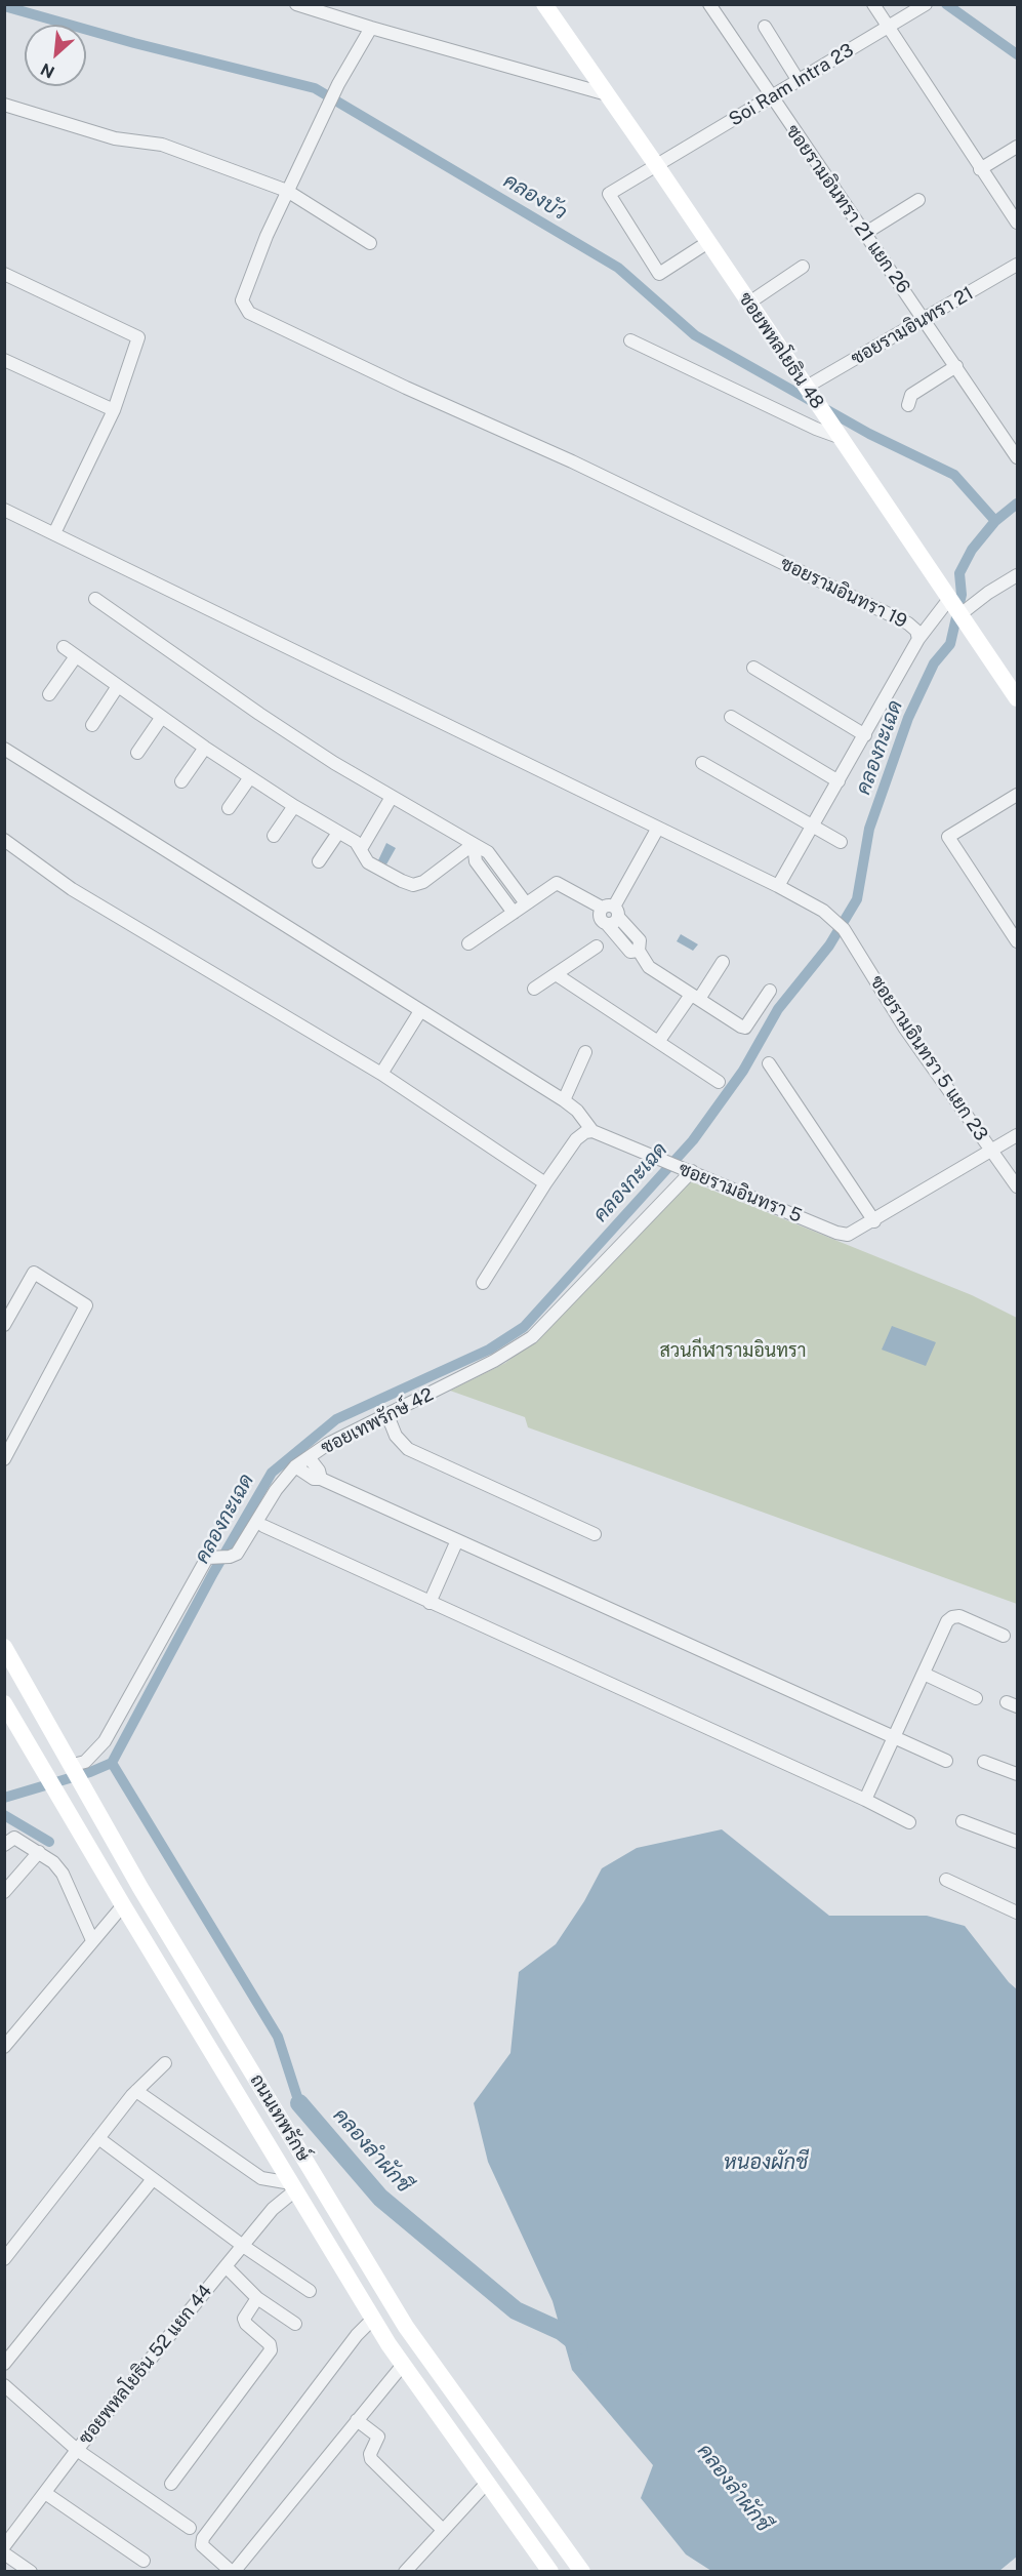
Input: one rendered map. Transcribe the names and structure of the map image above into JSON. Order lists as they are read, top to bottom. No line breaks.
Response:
{"streets":{"main road":["ซอยพหลโยธิน 48","ถนนเทพรักษ์"],"street":["Soi Ram Intra 23","ซอยรามอินทรา 21 แยก 26","ซอยรามอินทรา 21","ซอยรามอินทรา 19","ซอยรามอินทรา 5 แยก 23","ซอยรามอินทรา 5","ซอยเทพรักษ์ 42","ซอยพหลโยธิน 52 แยก 44"]},"crossings":[["Soi Ram Intra 23","ซอยรามอินทรา 21 แยก 26"],["Soi Ram Intra 23","ซอยพหลโยธิน 48"],["ซอยรามอินทรา 21 แยก 26","ซอยรามอินทรา 21"],["ซอยรามอินทรา 21","ซอยพหลโยธิน 48"],["ซอยรามอินทรา 19","ซอยรามอินทรา 5 แยก 23"],["ซอยรามอินทรา 5 แยก 23","ซอยรามอินทรา 5"],["ซอยรามอินทรา 5","ซอยเทพรักษ์ 42"],["ซอยเทพรักษ์ 42","ถนนเทพรักษ์"],["ถนนเทพรักษ์","ซอยพหลโยธิน 52 แยก 44"]],"water":["คลองบัว","คลองกะเฉด","คลองลำผักชี","หนองผักชี"],"parks":["สวนกีฬารามอินทรา"],"north":"bottom left"}
